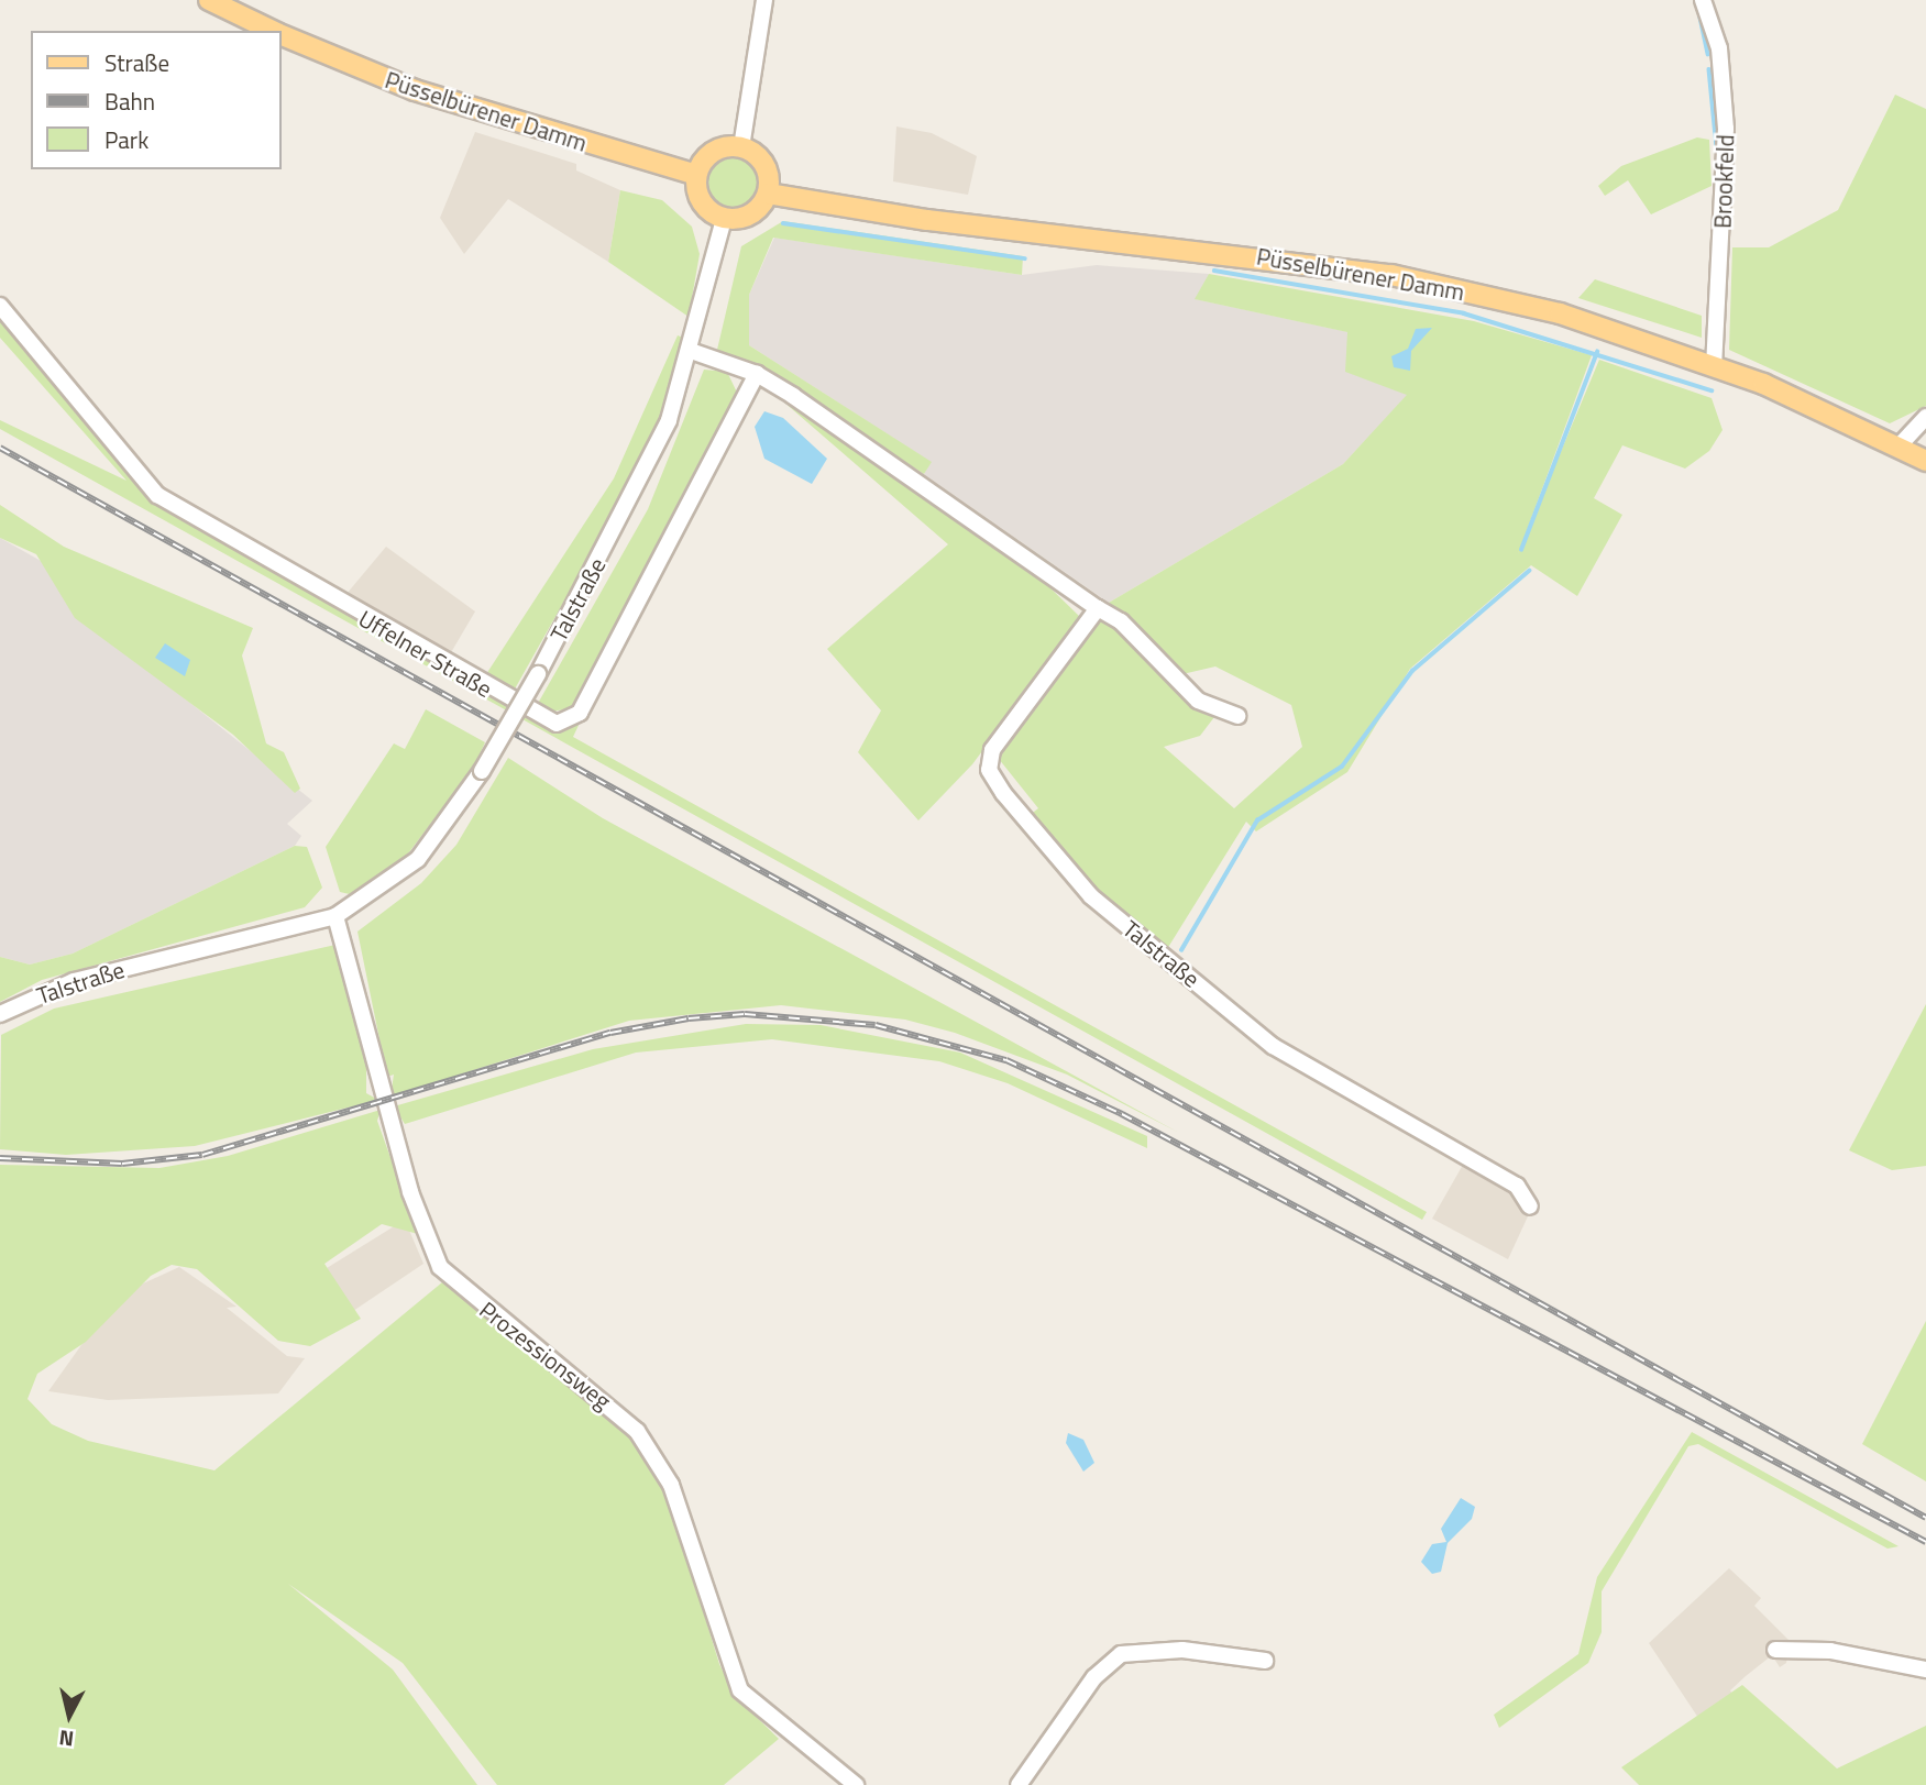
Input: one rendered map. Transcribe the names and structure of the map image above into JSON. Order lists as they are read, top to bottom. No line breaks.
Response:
{"streets":{"main road":["Püsselbürener Damm"],"street":["Brookfeld","Talstraße","Uffelner Straße","Prozessionsweg"]},"crossings":[["Püsselbürener Damm","Brookfeld"],["Püsselbürener Damm","Talstraße"],["Talstraße","Prozessionsweg"]],"legend":["Straße","Bahn","Park"],"north":"bottom"}
